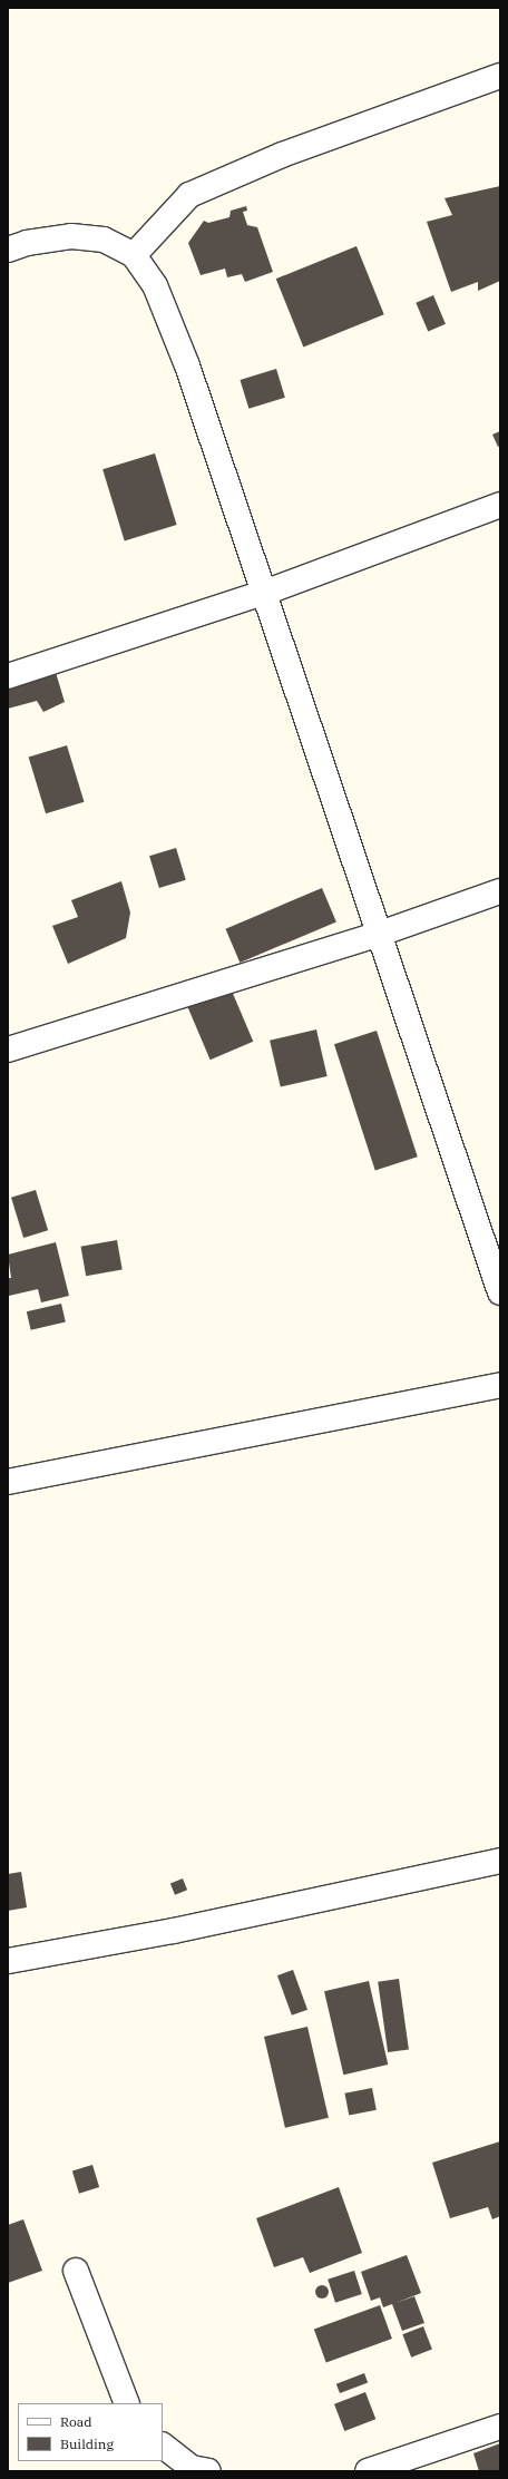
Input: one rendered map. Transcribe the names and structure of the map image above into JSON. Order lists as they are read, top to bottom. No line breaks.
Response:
{"legend":["Road","Building"]}
